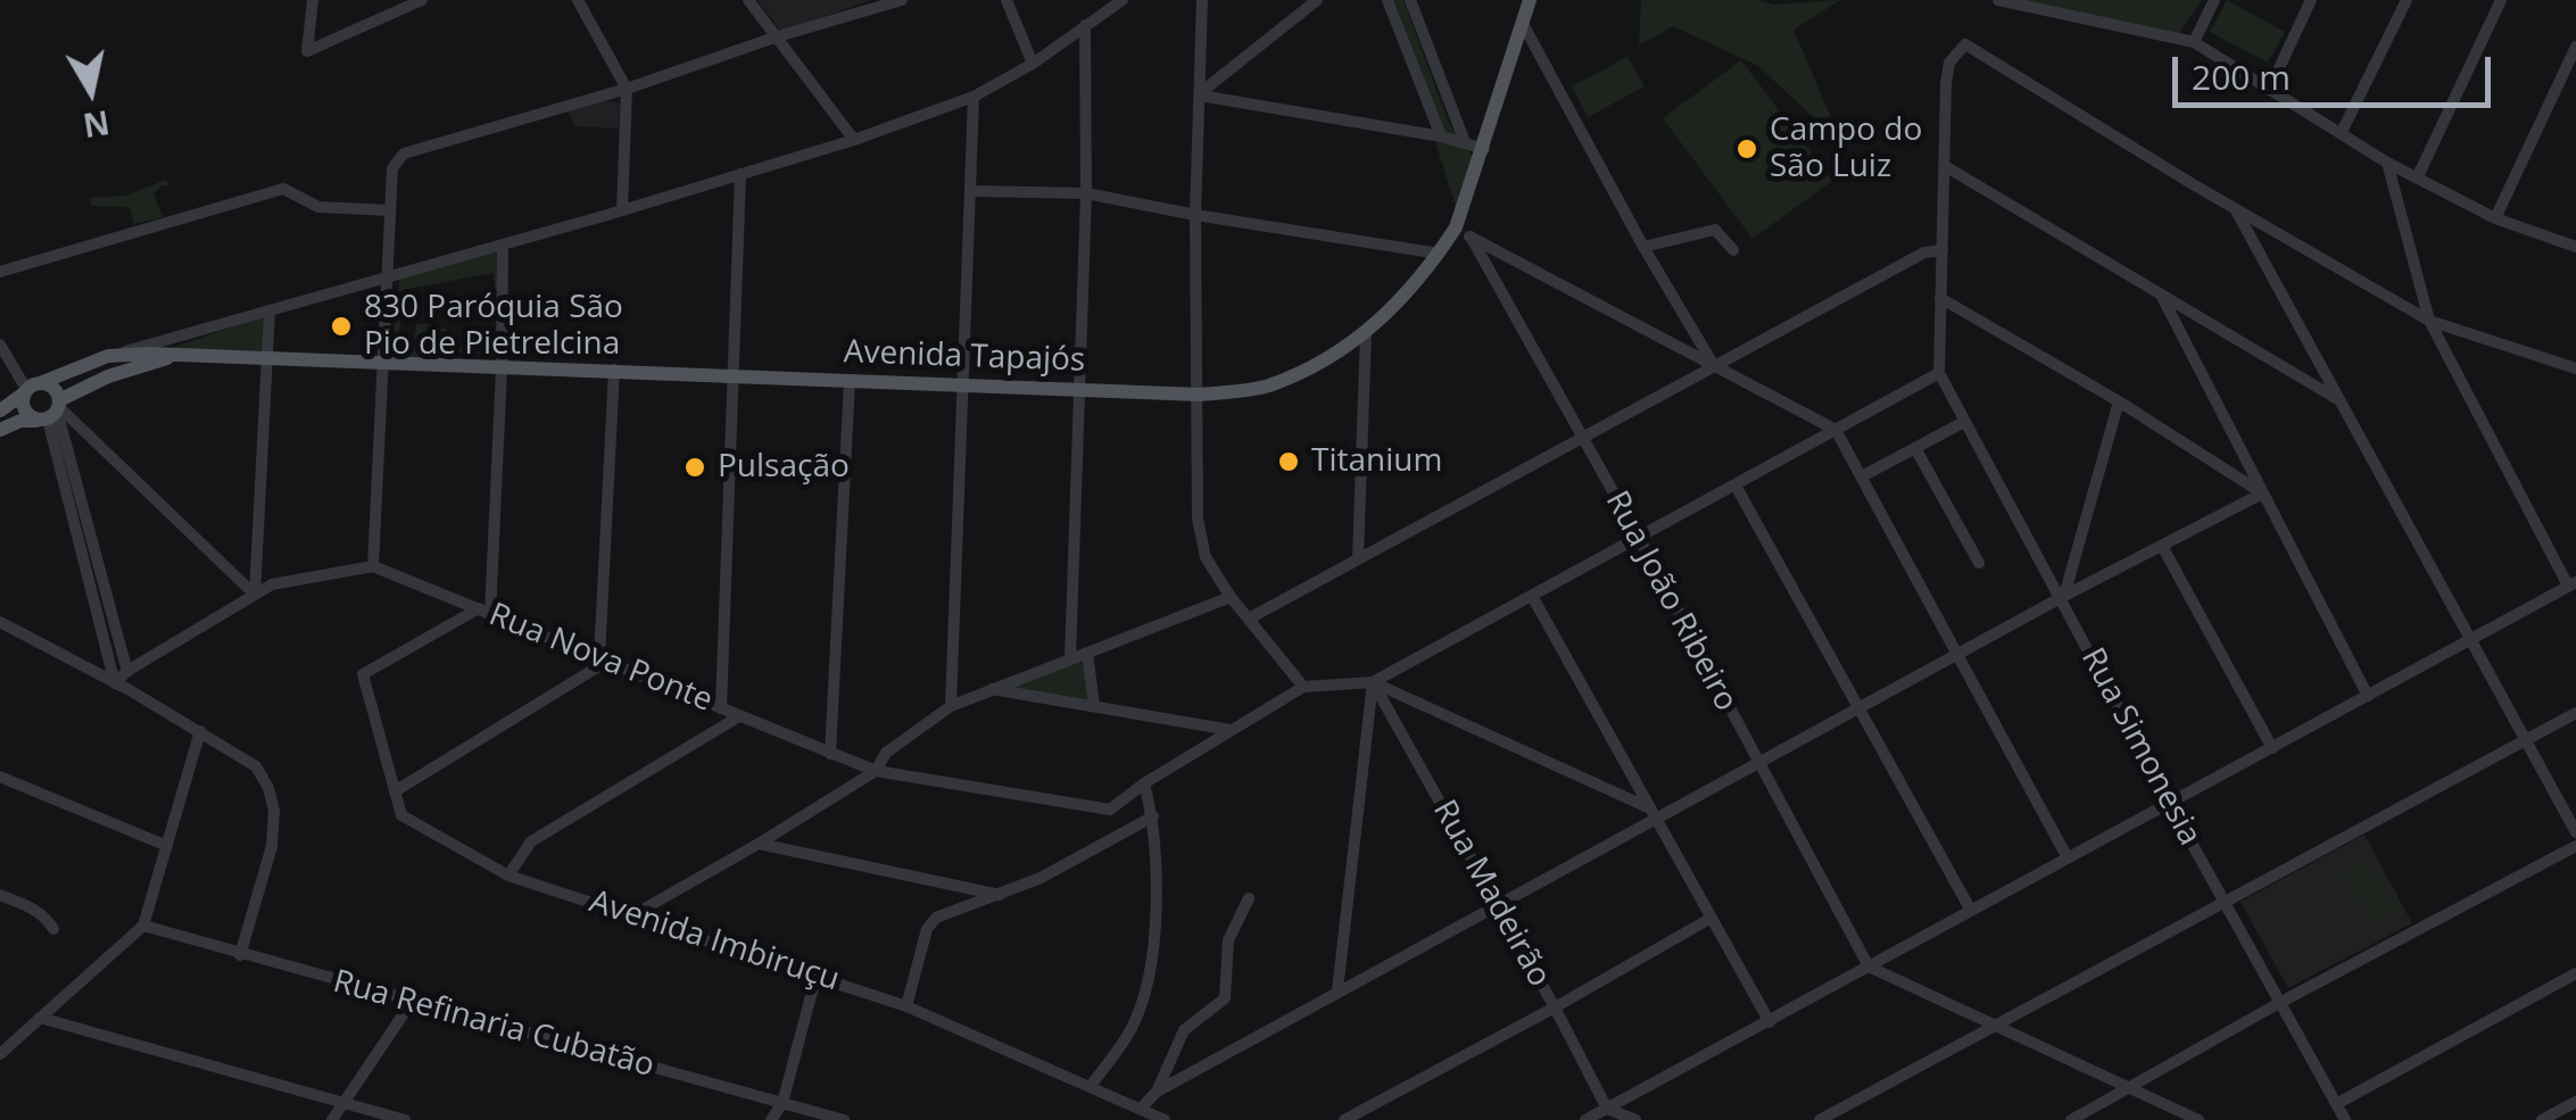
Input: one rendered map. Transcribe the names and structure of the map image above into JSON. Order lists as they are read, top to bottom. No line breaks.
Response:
{"streets":{"main road":["Avenida Tapajós"],"street":["Rua João Ribeiro","Rua Nova Ponte","Rua Simonesia","Rua Madeirão","Avenida Imbiruçu","Rua Refinaria Cubatão"]},"crossings":[["Rua Nova Ponte","Avenida Imbiruçu"]],"places":["Campo do São Luiz","830 Paróquia São Pio de Pietrelcina","Titanium","Pulsação"],"scale_bar":"200 m","north":"bottom"}
